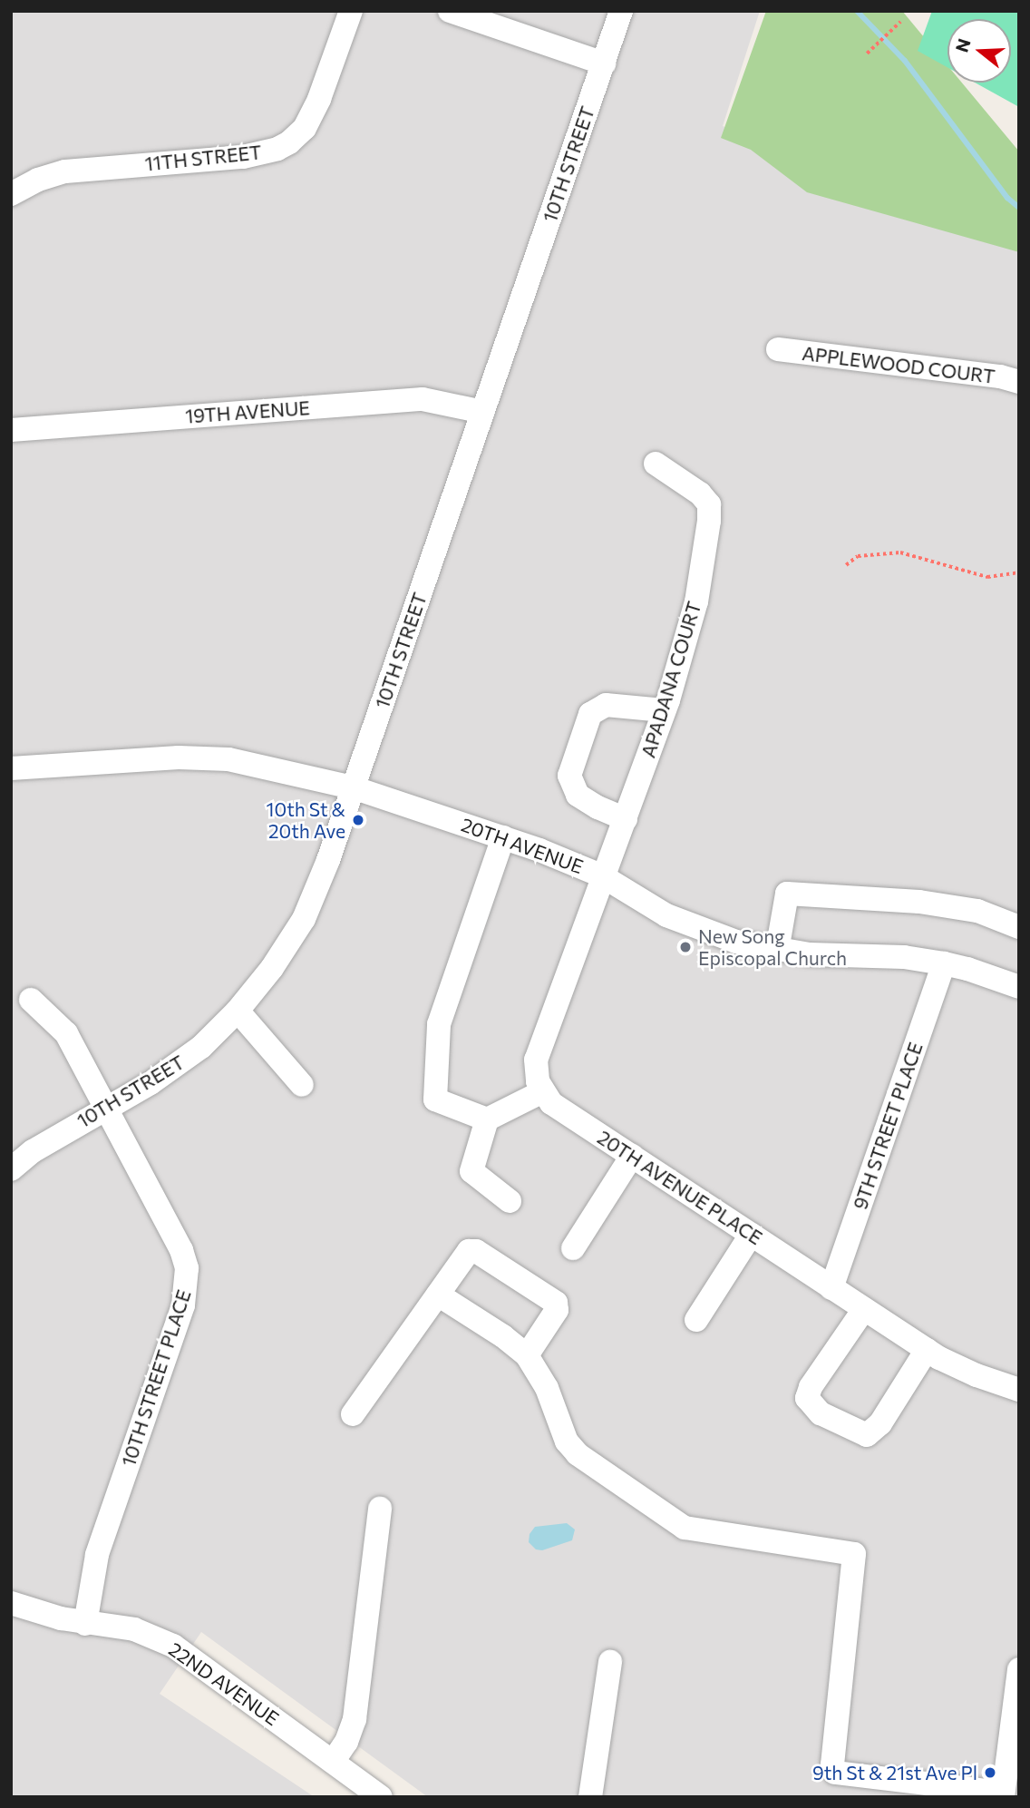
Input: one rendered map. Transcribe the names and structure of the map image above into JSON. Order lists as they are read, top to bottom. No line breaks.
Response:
{"streets":{"street":["11TH STREET","10TH STREET","APPLEWOOD COURT","19TH AVENUE","APADANA COURT","20TH AVENUE","9TH STREET PLACE","20TH AVENUE PLACE","10TH STREET PLACE","22ND AVENUE"]},"crossings":[["10TH STREET","19TH AVENUE"],["10TH STREET","20TH AVENUE"],["10TH STREET","10TH STREET PLACE"],["APADANA COURT","20TH AVENUE"],["20TH AVENUE","9TH STREET PLACE"],["9TH STREET PLACE","20TH AVENUE PLACE"],["10TH STREET PLACE","22ND AVENUE"]],"places":["10th St & 20th Ave","New Song Episcopal Church","9th St & 21st Ave Pl"],"north":"left"}
